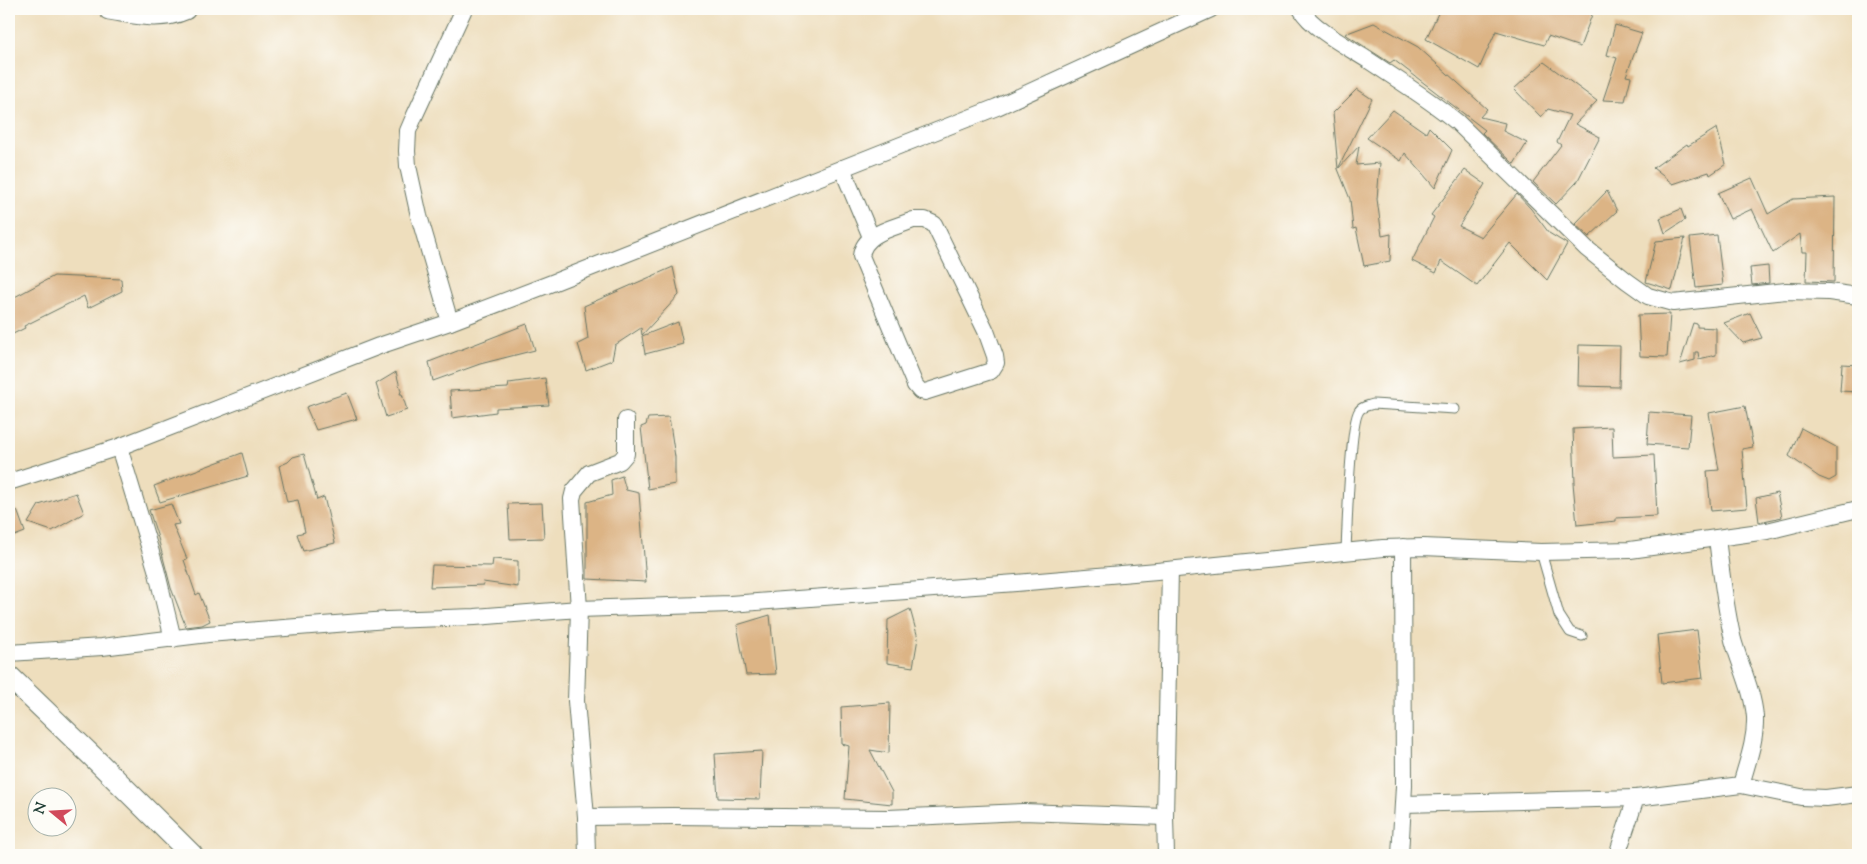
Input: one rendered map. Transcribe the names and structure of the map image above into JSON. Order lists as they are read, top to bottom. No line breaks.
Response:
{"north":"left"}
